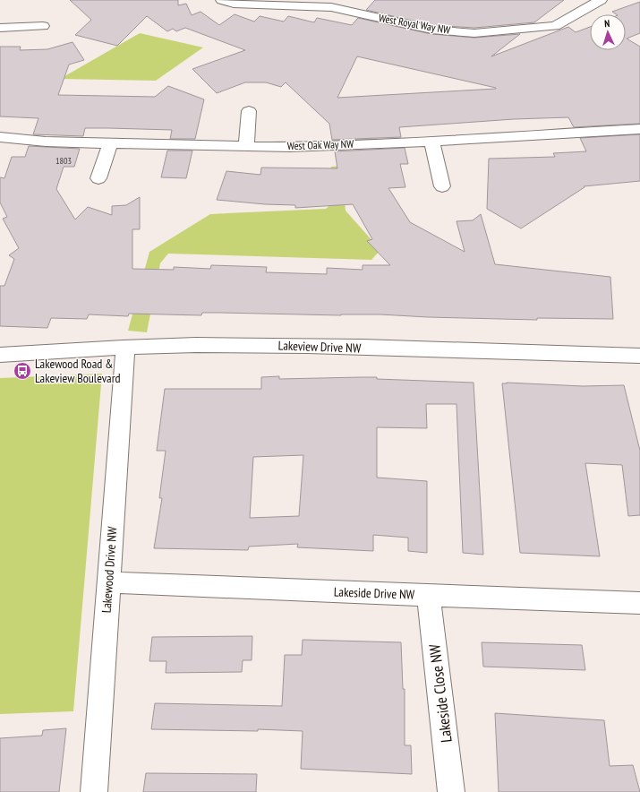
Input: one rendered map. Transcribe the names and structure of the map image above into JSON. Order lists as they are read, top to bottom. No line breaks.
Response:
{"streets":{"street":["West Royal Way NW","West Oak Way NW","Lakeview Drive NW","Lakewood Drive NW","Lakeside Drive NW","Lakeside Close NW"]},"crossings":[["Lakeview Drive NW","Lakewood Drive NW"],["Lakewood Drive NW","Lakeside Drive NW"],["Lakeside Drive NW","Lakeside Close NW"]],"places":{"bus stop":["Lakewood Road & Lakeview Boulevard"]},"house_numbers":["1803"],"north":"top"}
